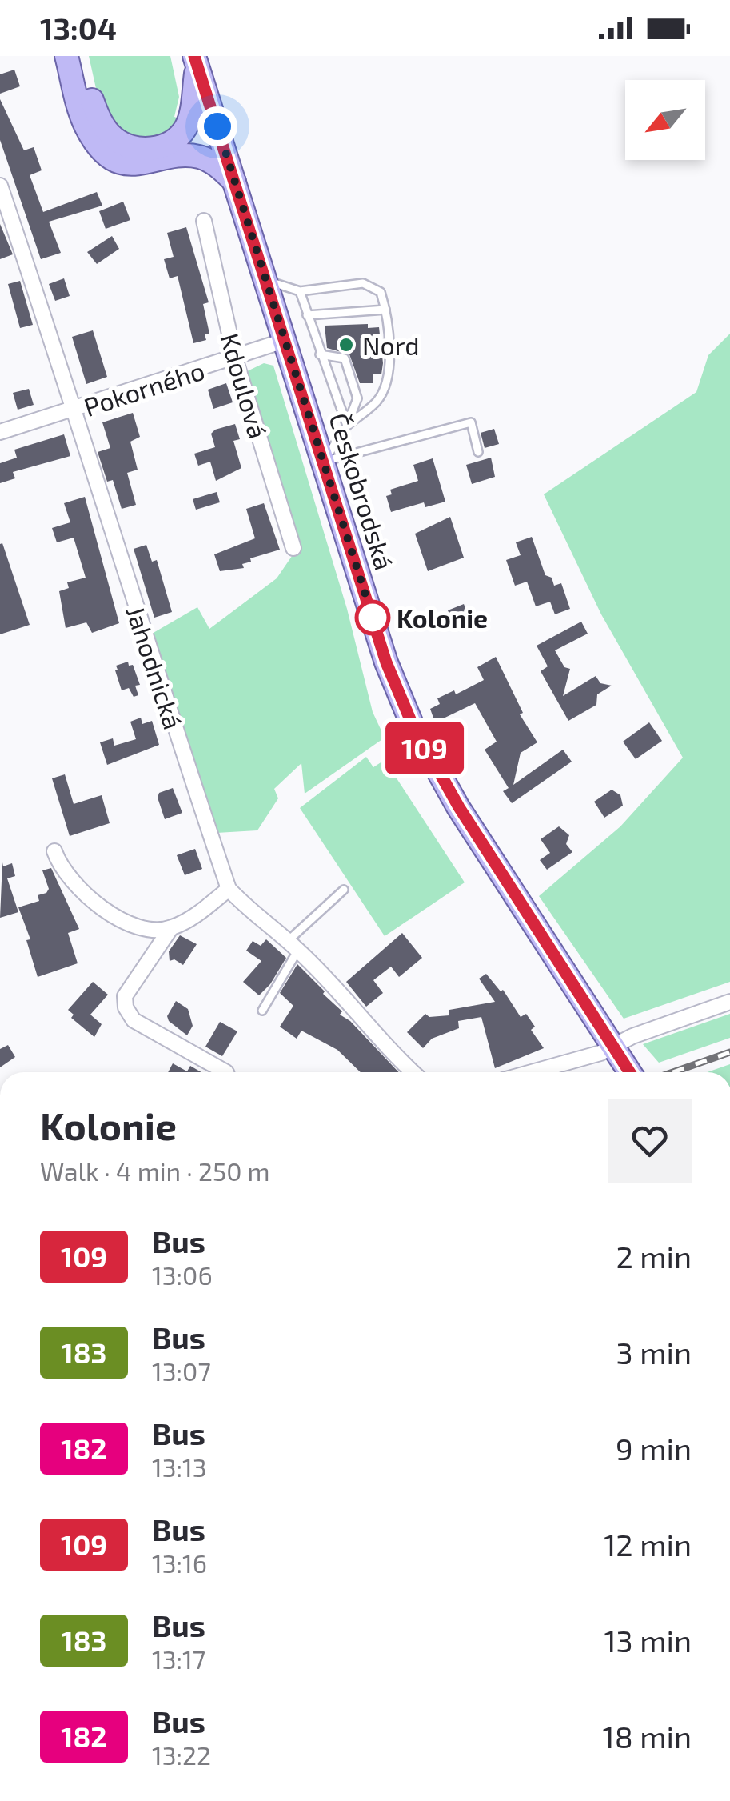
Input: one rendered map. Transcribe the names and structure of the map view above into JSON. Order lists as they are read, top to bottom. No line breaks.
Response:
{"streets":{"main road":["Českobrodská"],"street":["Kdoulová","Pokorného","Jahodnická"]},"crossings":[["Kdoulová","Pokorného"],["Pokorného","Českobrodská"],["Pokorného","Jahodnická"]],"places":["Nord","Kolonie"],"lines":["bus line 109"],"north":"bottom left","page":{"status":"13:04","on_map":"109","heading":["Kolonie","Walk · 4 min · 250 m"],"list":[{"mark":"109","name":"Bus","note":"13:06","value":"2 min"},{"mark":"183","name":"Bus","note":"13:07","value":"3 min"},{"mark":"182","name":"Bus","note":"13:13","value":"9 min"},{"mark":"109","name":"Bus","note":"13:16","value":"12 min"},{"mark":"183","name":"Bus","note":"13:17","value":"13 min"},{"mark":"182","name":"Bus","note":"13:22","value":"18 min"}]}}
